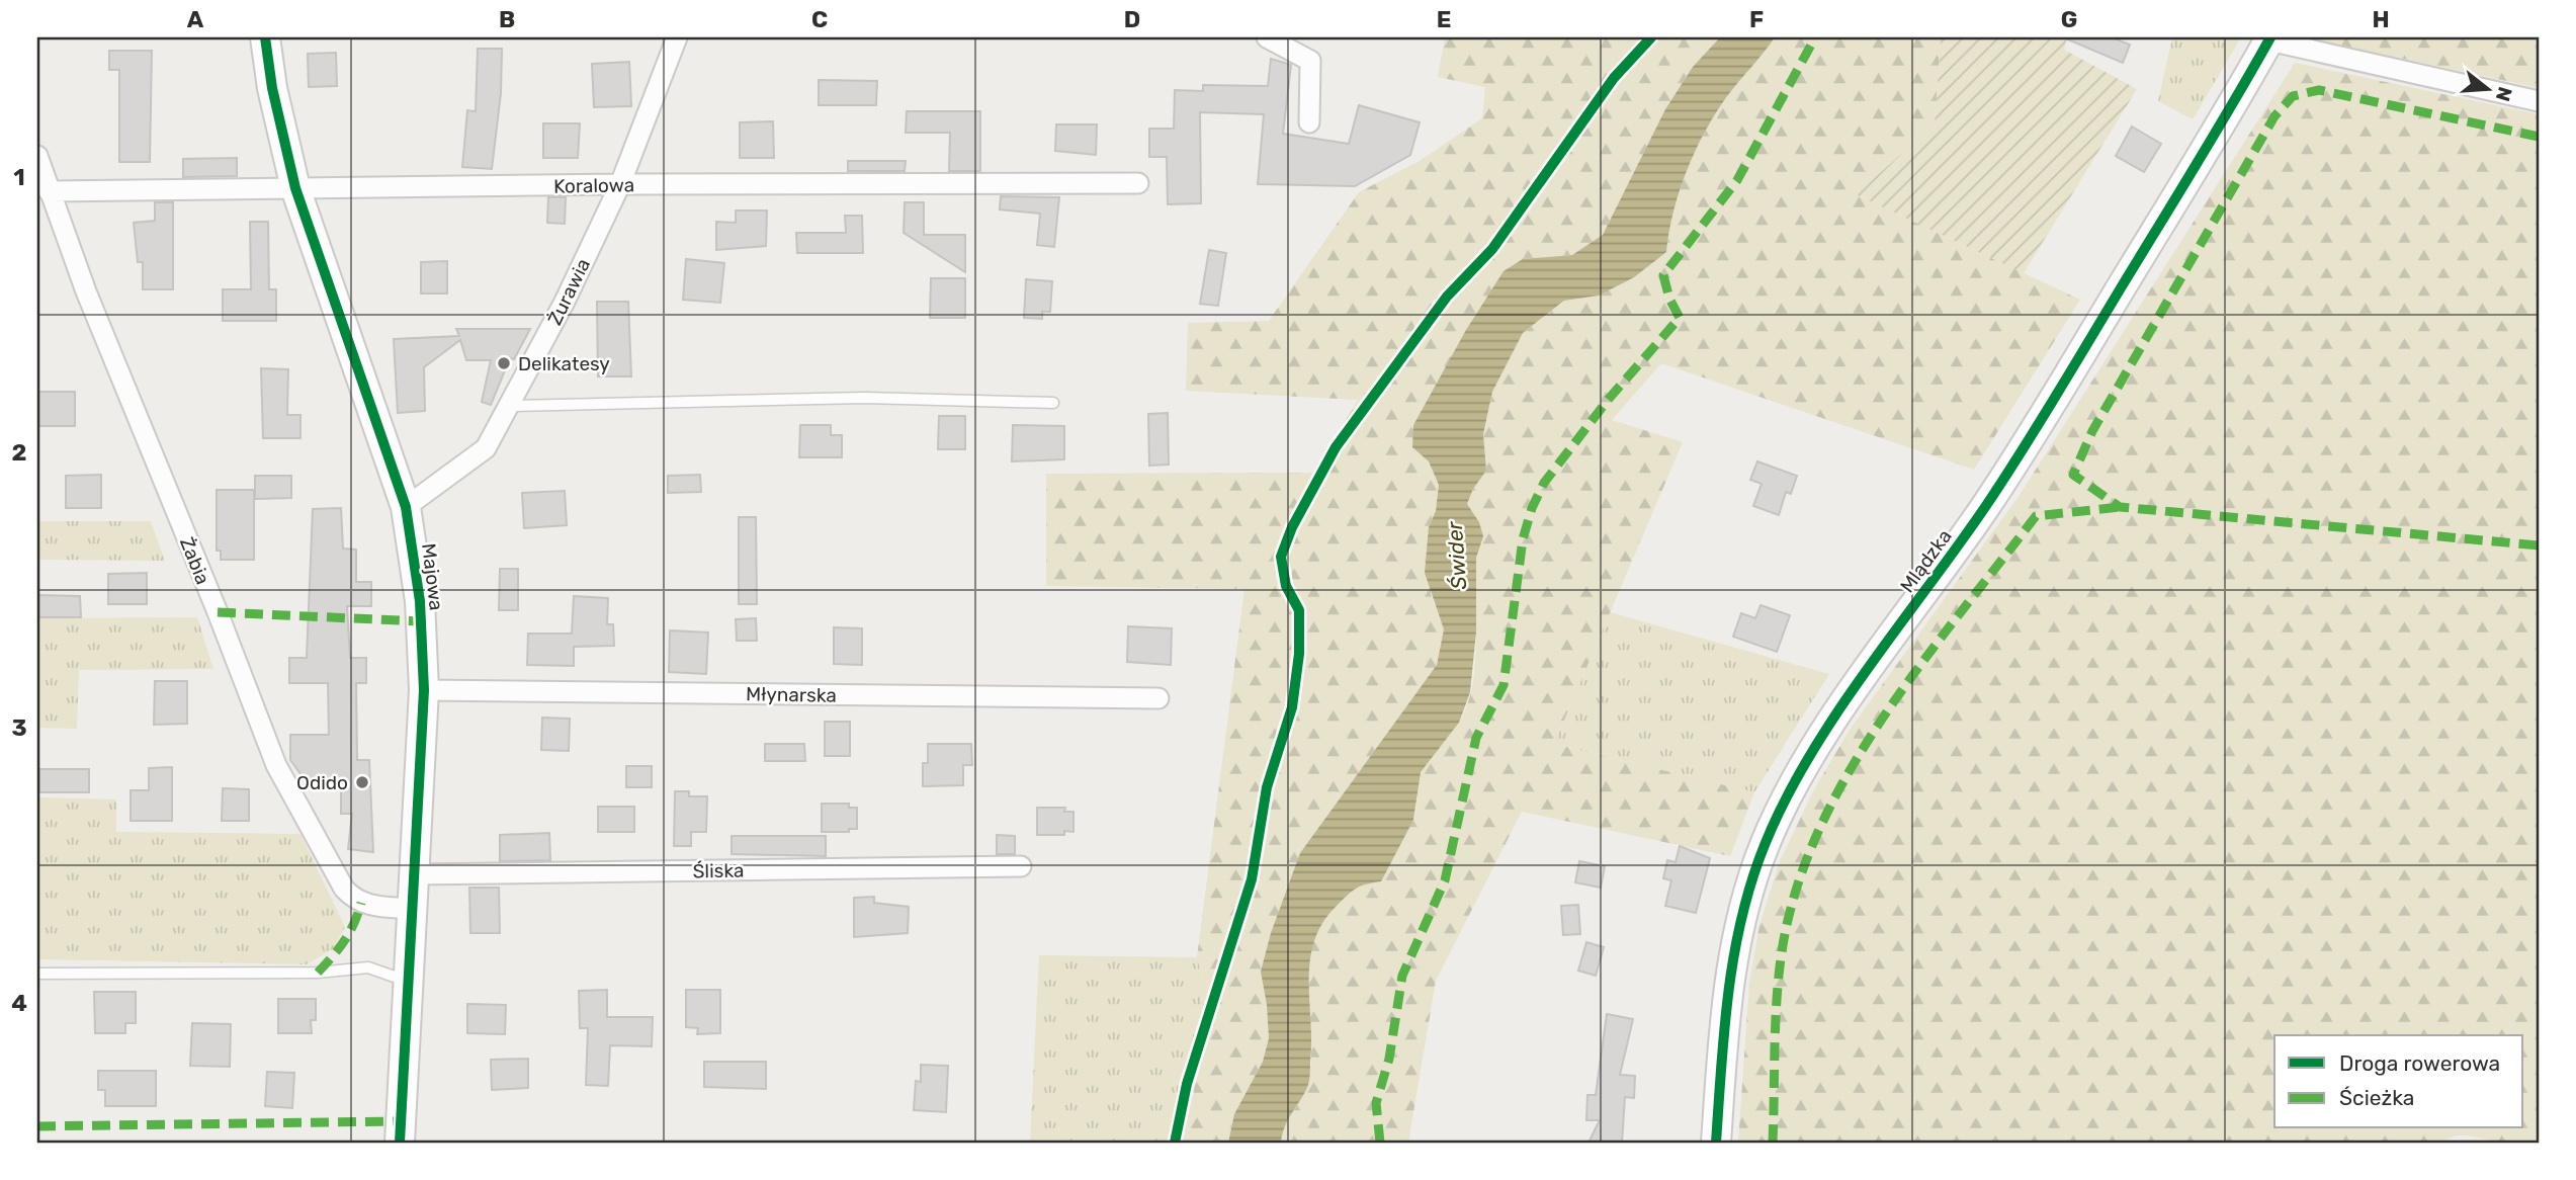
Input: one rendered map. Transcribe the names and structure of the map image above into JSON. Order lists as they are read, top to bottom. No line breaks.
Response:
{"streets":{"street":["Koralowa","Żurawia","Żabia","Mlądzka","Majowa","Młynarska","Śliska"]},"crossings":[["Koralowa","Żurawia"],["Koralowa","Żabia"],["Koralowa","Majowa"],["Żurawia","Majowa"],["Żabia","Majowa"],["Majowa","Młynarska"],["Majowa","Śliska"]],"water":["Świder"],"places":["Delikatesy","Odido"],"legend":["Droga rowerowa","Ścieżka"],"north":"right","grid":{"columns":["A","B","C","D","E","F","G","H"],"rows":["1","2","3","4"]}}
